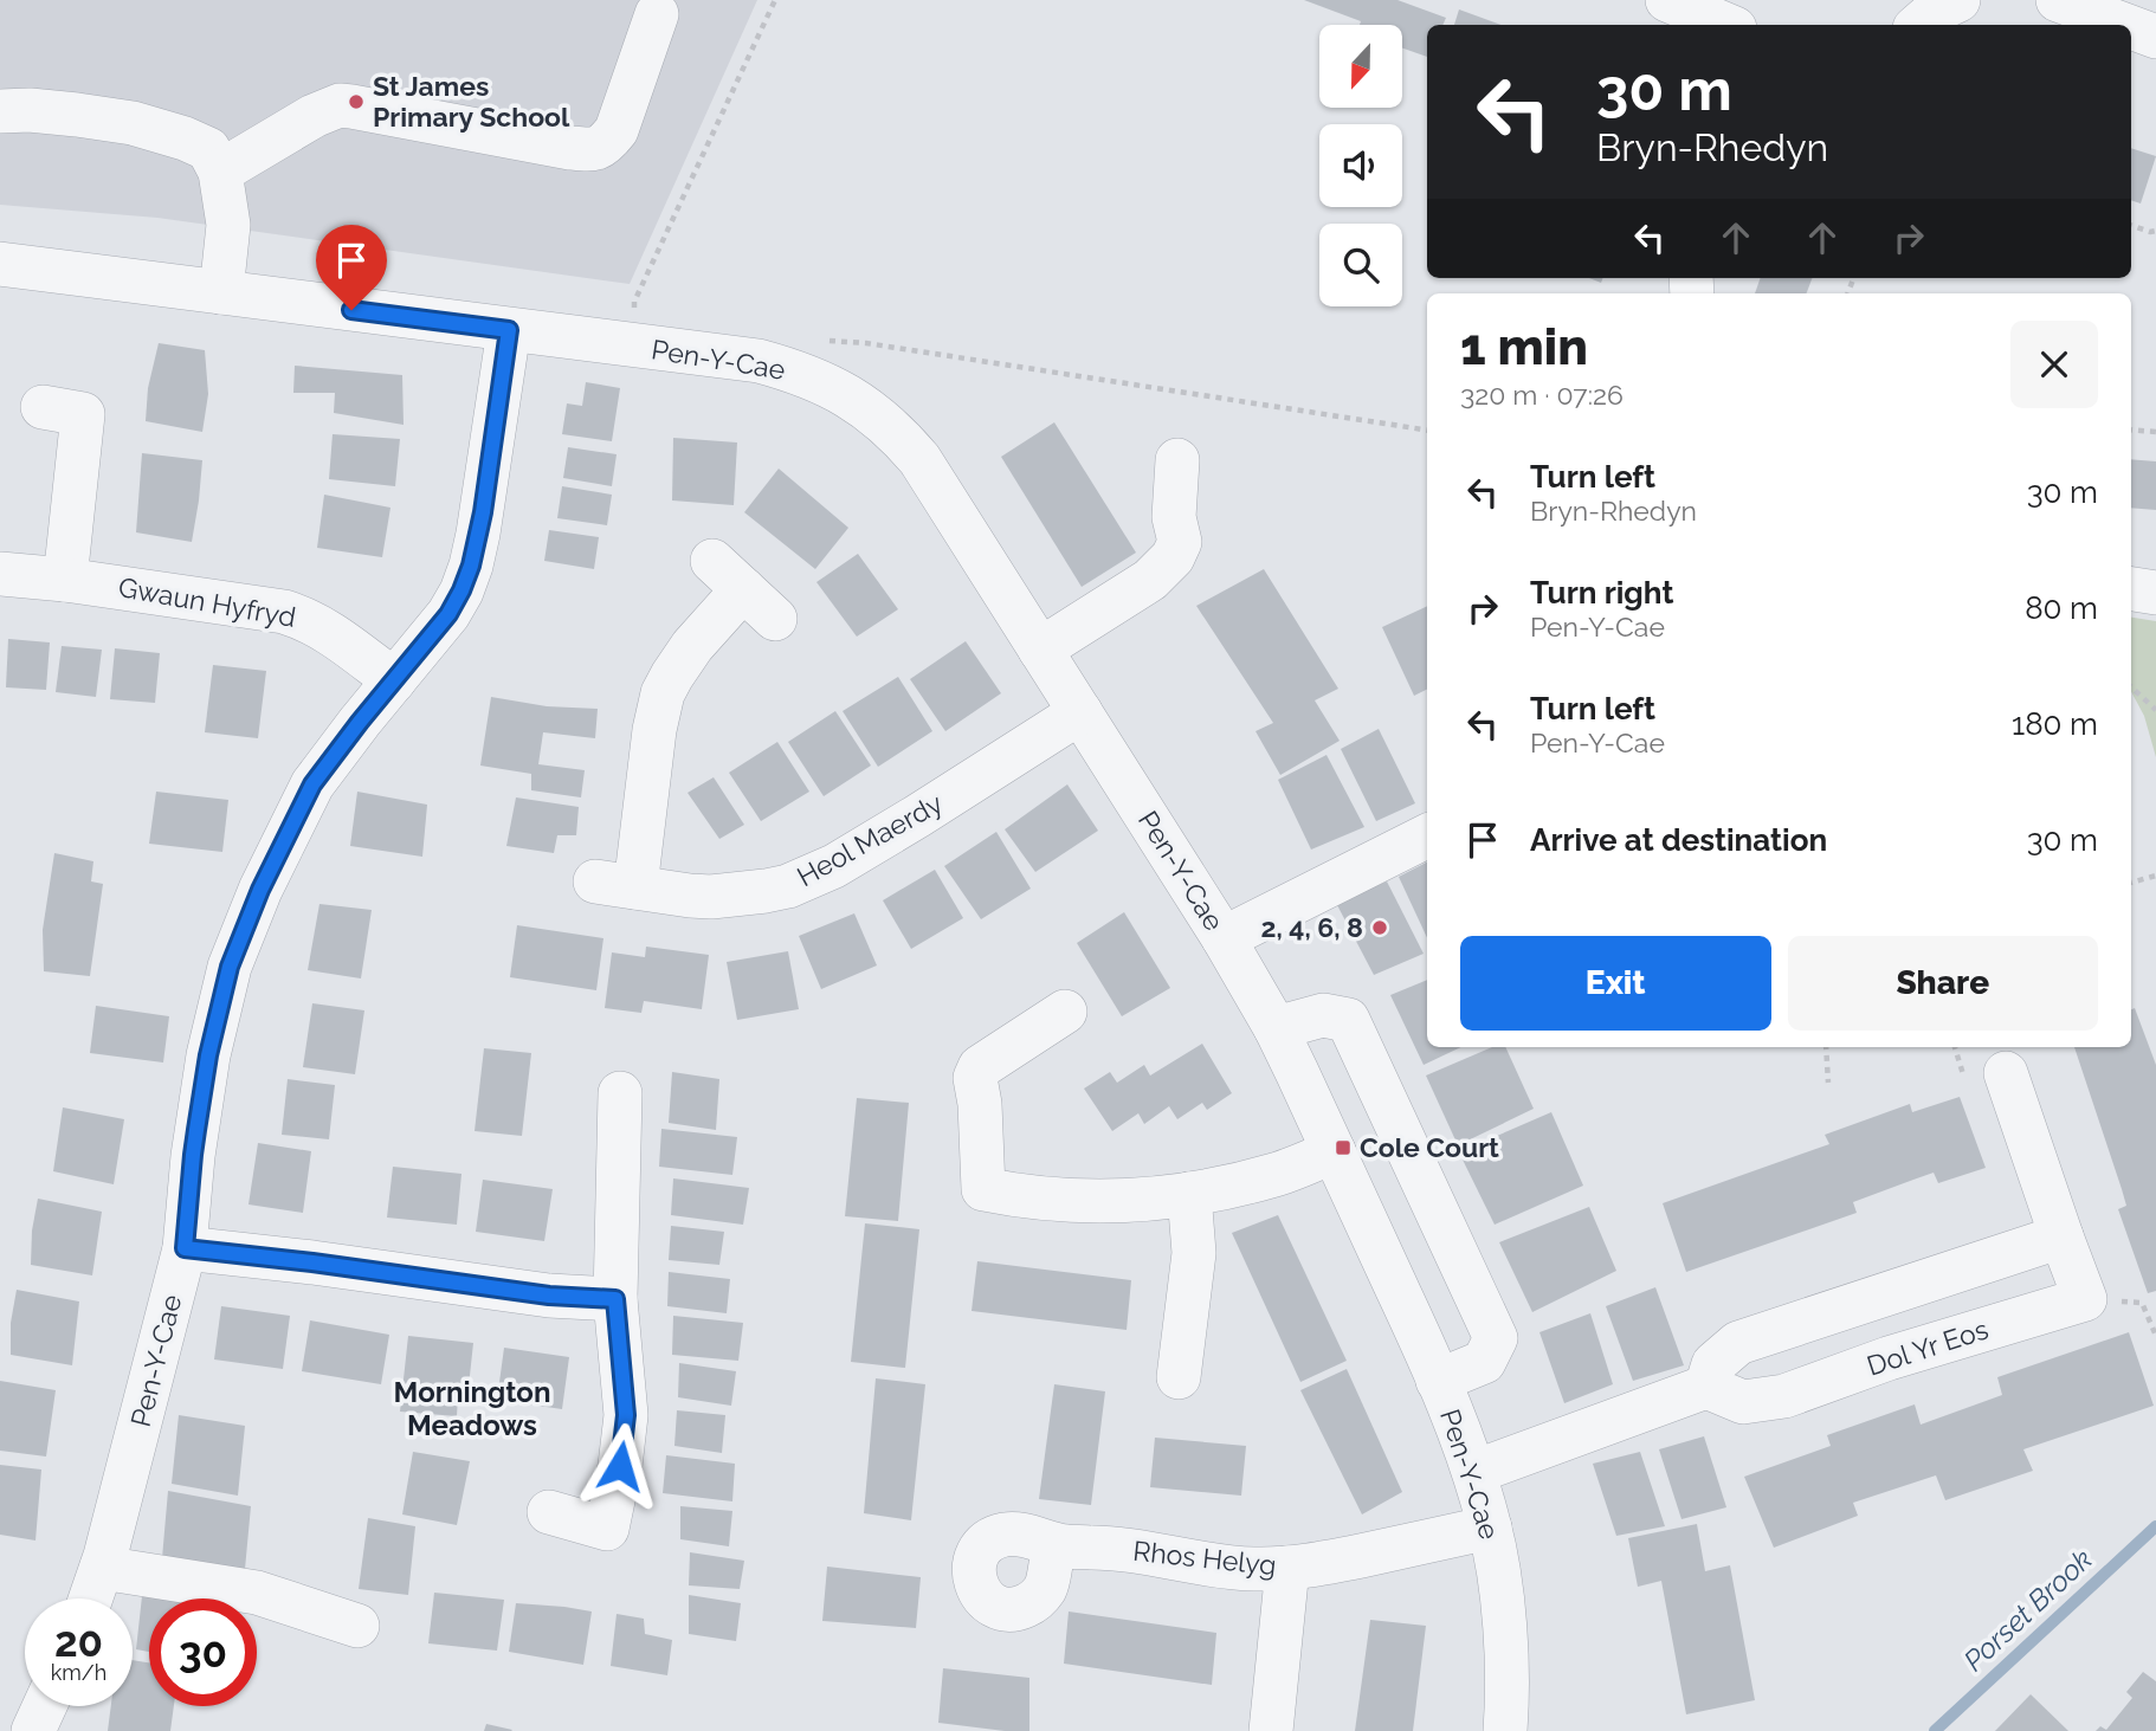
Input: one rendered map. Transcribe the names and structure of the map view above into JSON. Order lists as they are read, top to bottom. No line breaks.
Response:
{"streets":{"street":["Pen-Y-Cae","Gwaun Hyfryd","Heol Maerdy","Dol Yr Eos","Rhos Helyg"]},"crossings":[["Pen-Y-Cae","Gwaun Hyfryd"],["Pen-Y-Cae","Heol Maerdy"],["Pen-Y-Cae","Rhos Helyg"]],"districts":["Mornington Meadows"],"water":["Porset Brook"],"places":{"other":["St James Primary School","2, 4, 6, 8"],"transit":["Cole Court"]},"north":"bottom","page":{"turn":["30 m","Bryn-Rhedyn"],"heading":["1 min","320 m · 07:26"],"list":[{"name":"Turn left","note":"Bryn-Rhedyn","value":"30 m"},{"name":"Turn right","note":"Pen-Y-Cae","value":"80 m"},{"name":"Turn left","note":"Pen-Y-Cae","value":"180 m"},{"name":"Arrive at destination","value":"30 m"}],"buttons":["Exit","Share"],"speed":"20 km/h","limit":"30"}}
